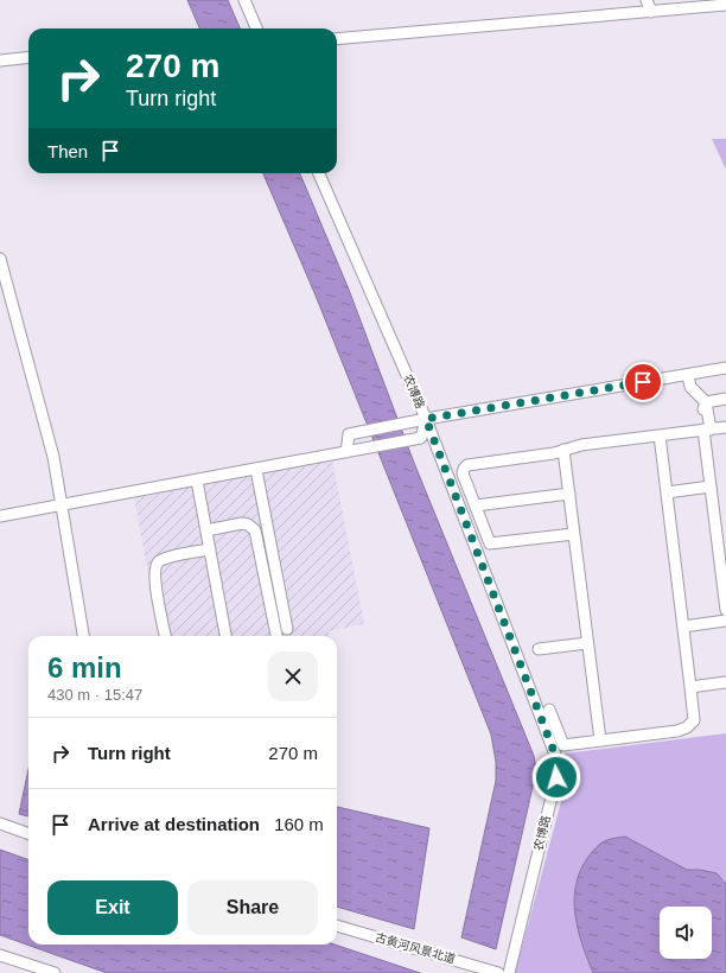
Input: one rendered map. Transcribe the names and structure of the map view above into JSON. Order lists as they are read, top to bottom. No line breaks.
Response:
{"streets":{"street":["农博路","古黄河风景北道"]},"page":{"turn":["270 m","Turn right"],"then":"Then","heading":["6 min","430 m · 15:47"],"list":[{"name":"Turn right","value":"270 m"},{"name":"Arrive at destination","value":"160 m"}],"buttons":["Exit","Share"]}}
